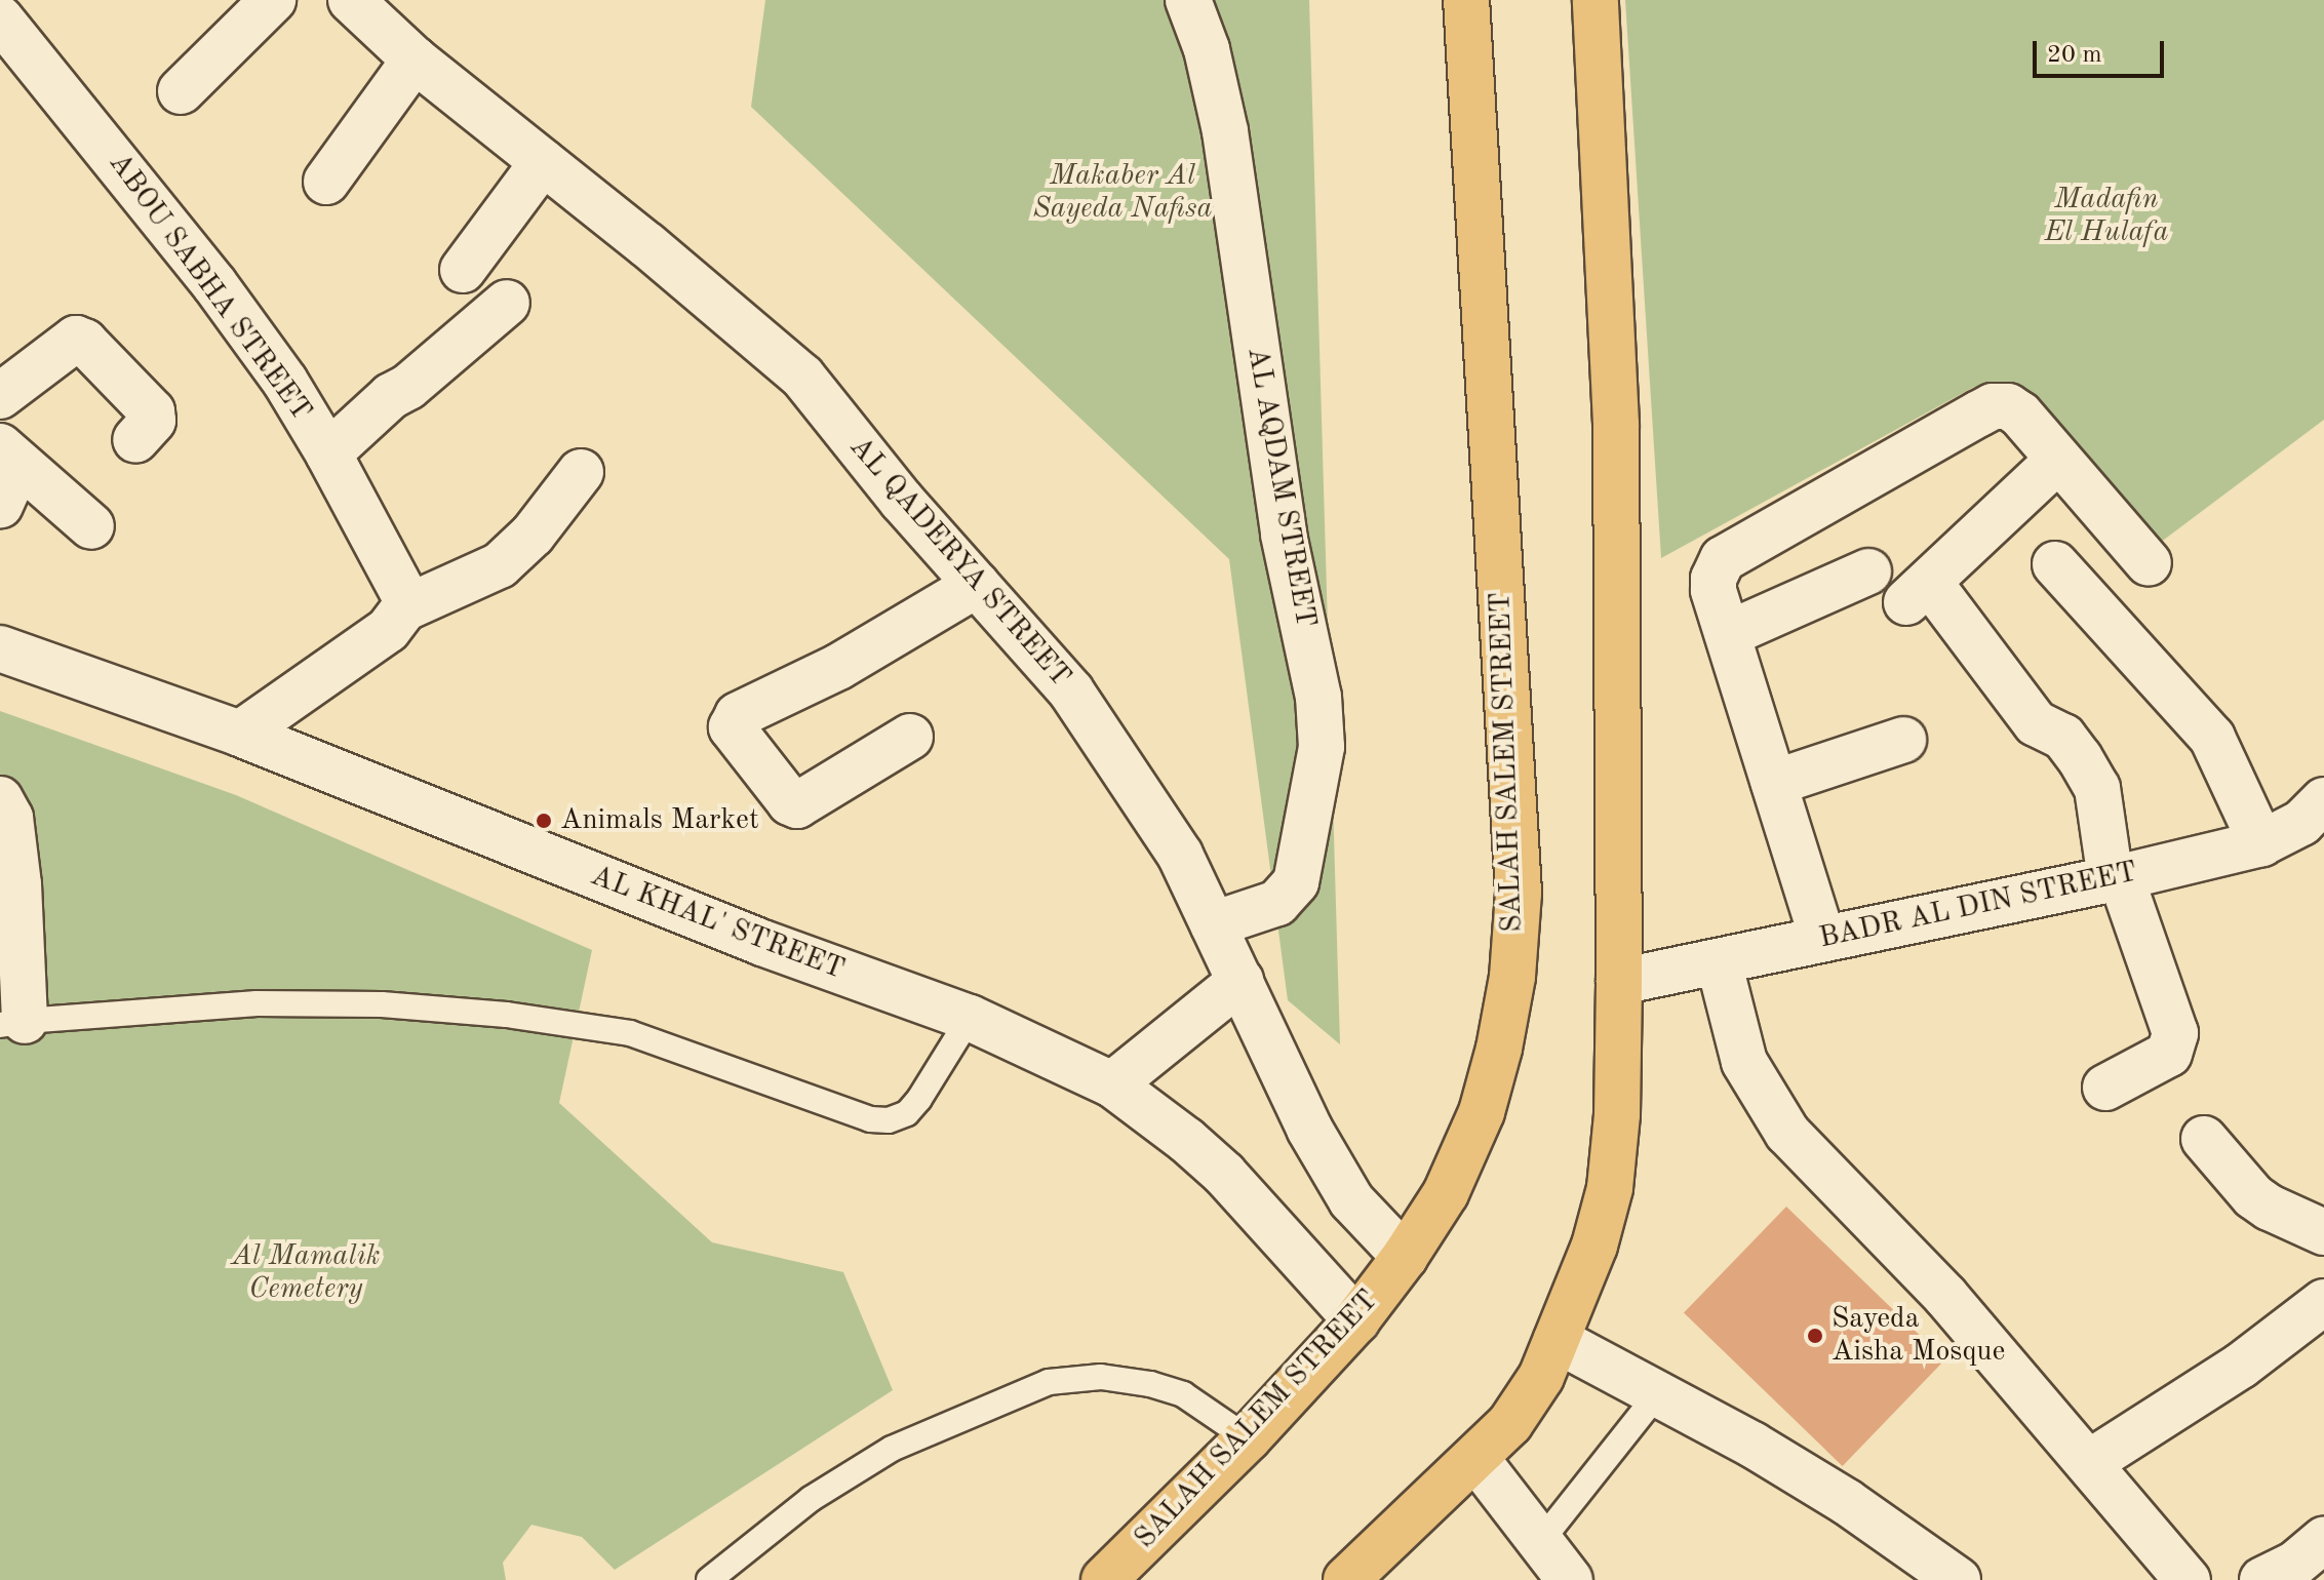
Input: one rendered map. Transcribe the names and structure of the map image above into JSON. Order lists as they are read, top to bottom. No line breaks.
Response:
{"streets":{"main road":["SALAH SALEM STREET"],"street":["ABOU SABHA STREET","AL AQDAM STREET","AL QADERYA STREET","BADR AL DIN STREET","AL KHAL' STREET"]},"crossings":[["AL AQDAM STREET","AL QADERYA STREET"],["AL QADERYA STREET","SALAH SALEM STREET"],["SALAH SALEM STREET","AL KHAL' STREET"]],"parks":["Makaber Al Sayeda Nafisa","Madafin El Hulafa","Al Mamalik Cemetery"],"places":["Animals Market","Sayeda Aisha Mosque"],"scale_bar":"20 m"}
